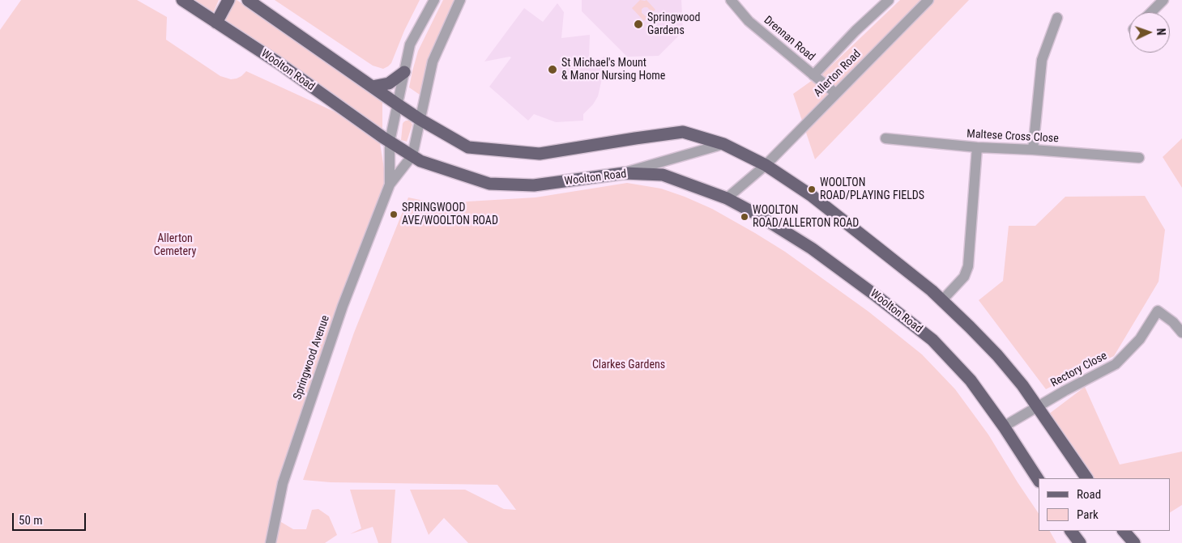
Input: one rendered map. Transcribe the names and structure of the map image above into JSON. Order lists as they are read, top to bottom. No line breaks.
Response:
{"streets":{"main road":["Woolton Road"],"street":["Drennan Road","Allerton Road","Maltese Cross Close","Springwood Avenue","Rectory Close"]},"crossings":[["Drennan Road","Allerton Road"],["Woolton Road","Allerton Road"],["Woolton Road","Springwood Avenue"],["Woolton Road","Rectory Close"]],"parks":["Allerton Cemetery","Clarkes Gardens"],"places":["Springwood Gardens","St Michael's Mount & Manor Nursing Home","WOOLTON ROAD/PLAYING FIELDS","SPRINGWOOD AVE/WOOLTON ROAD","WOOLTON ROAD/ALLERTON ROAD"],"legend":["Road","Park"],"scale_bar":"50 m","north":"right"}
